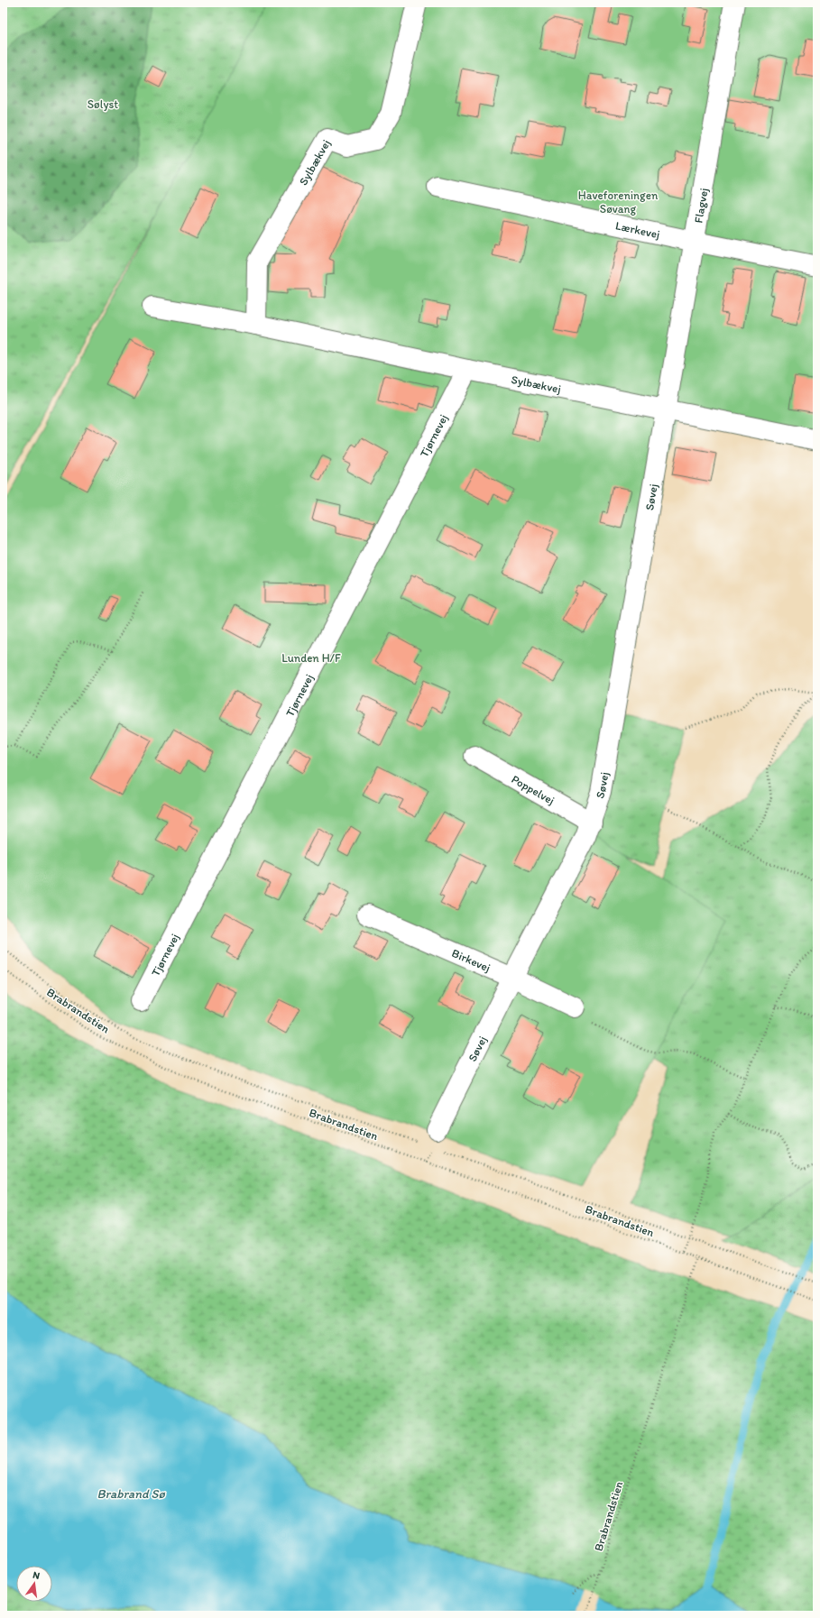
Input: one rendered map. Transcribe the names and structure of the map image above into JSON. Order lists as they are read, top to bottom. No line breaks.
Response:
{"streets":{"street":["Sylbækvej","Flagvej","Lærkevej","Tjørnevej","Søvej","Poppelvej","Birkevej"],"path":["Brabrandstien"]},"crossings":[["Sylbækvej","Flagvej"],["Sylbækvej","Tjørnevej"],["Sylbækvej","Søvej"],["Flagvej","Lærkevej"],["Flagvej","Søvej"],["Søvej","Poppelvej"],["Søvej","Birkevej"]],"water":["Brabrand Sø"],"parks":["Sølyst","Haveforeningen Søvang","Lunden H/F"],"north":"top"}
